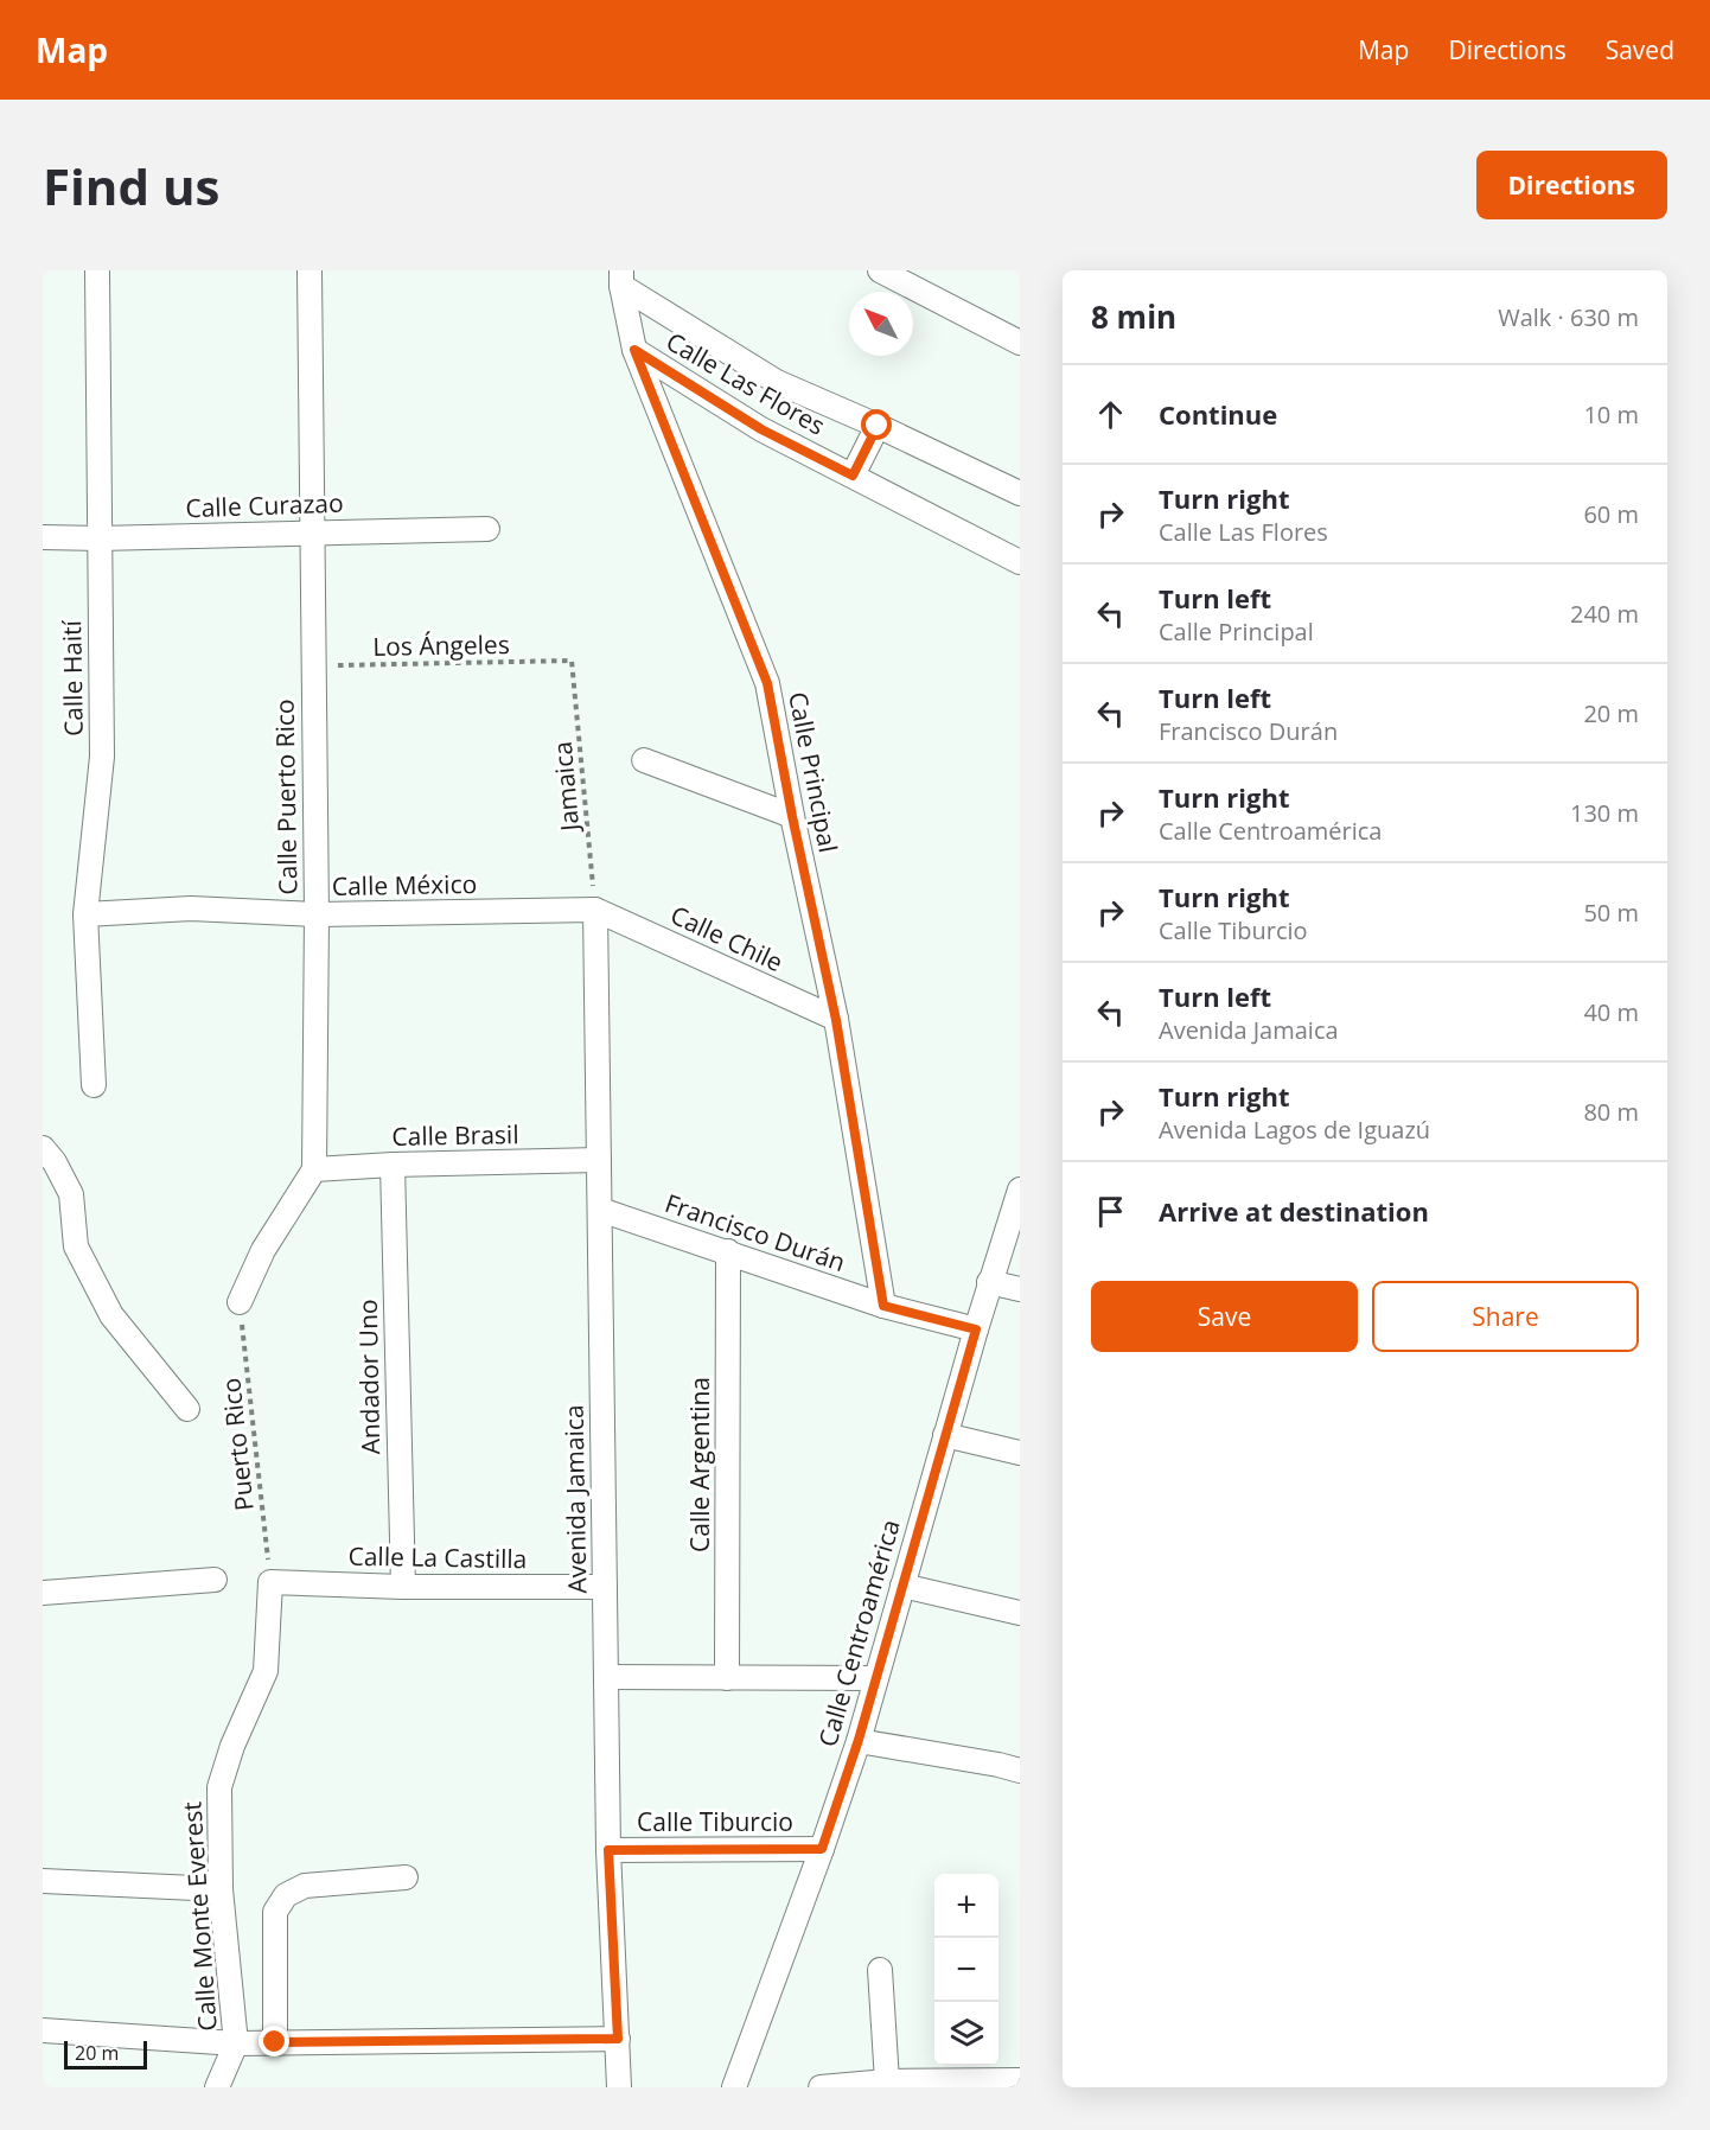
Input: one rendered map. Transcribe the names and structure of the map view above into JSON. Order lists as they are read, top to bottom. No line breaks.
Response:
{"streets":{"street":["Calle Las Flores","Calle Curazao","Calle Haití","Calle Principal","Calle Puerto Rico","Calle México","Calle Chile","Calle Brasil","Francisco Durán","Andador Uno","Calle Argentina","Avenida Jamaica","Calle La Castilla","Calle Centroamérica","Calle Tiburcio","Calle Monte Everest"],"path":["Los Ángeles","Jamaica","Puerto Rico"]},"crossings":[["Calle Las Flores","Calle Principal"],["Calle Curazao","Calle Haití"],["Calle Curazao","Calle Puerto Rico"],["Los Ángeles","Jamaica"],["Los Ángeles","Calle Puerto Rico"],["Calle Haití","Calle México"],["Calle Principal","Calle Chile"],["Calle Principal","Francisco Durán"],["Jamaica","Calle México"],["Jamaica","Calle Chile"],["Jamaica","Avenida Jamaica"],["Calle Puerto Rico","Calle México"],["Calle Puerto Rico","Calle Brasil"],["Calle México","Calle Chile"],["Calle México","Avenida Jamaica"],["Calle Chile","Avenida Jamaica"],["Calle Brasil","Andador Uno"],["Calle Brasil","Avenida Jamaica"],["Francisco Durán","Calle Argentina"],["Francisco Durán","Avenida Jamaica"],["Francisco Durán","Calle Centroamérica"],["Andador Uno","Calle La Castilla"],["Puerto Rico","Calle La Castilla"],["Puerto Rico","Calle Monte Everest"],["Avenida Jamaica","Calle La Castilla"],["Avenida Jamaica","Calle Tiburcio"],["Calle La Castilla","Calle Monte Everest"],["Calle Centroamérica","Calle Tiburcio"]],"scale_bar":"20 m","north":"top left","page":{"header":"Map","nav":["Map","Directions","Saved"],"buttons":["Directions",["Save","Share"]],"title":"Find us","heading":["8 min","Walk · 630 m"],"list":[["Continue","10 m"],["Turn right","Calle Las Flores","60 m"],["Turn left","Calle Principal","240 m"],["Turn left","Francisco Durán","20 m"],["Turn right","Calle Centroamérica","130 m"],["Turn right","Calle Tiburcio","50 m"],["Turn left","Avenida Jamaica","40 m"],["Turn right","Avenida Lagos de Iguazú","80 m"],"Arrive at destination"],"map_buttons":["+","−"],"scale":"20 m"}}
